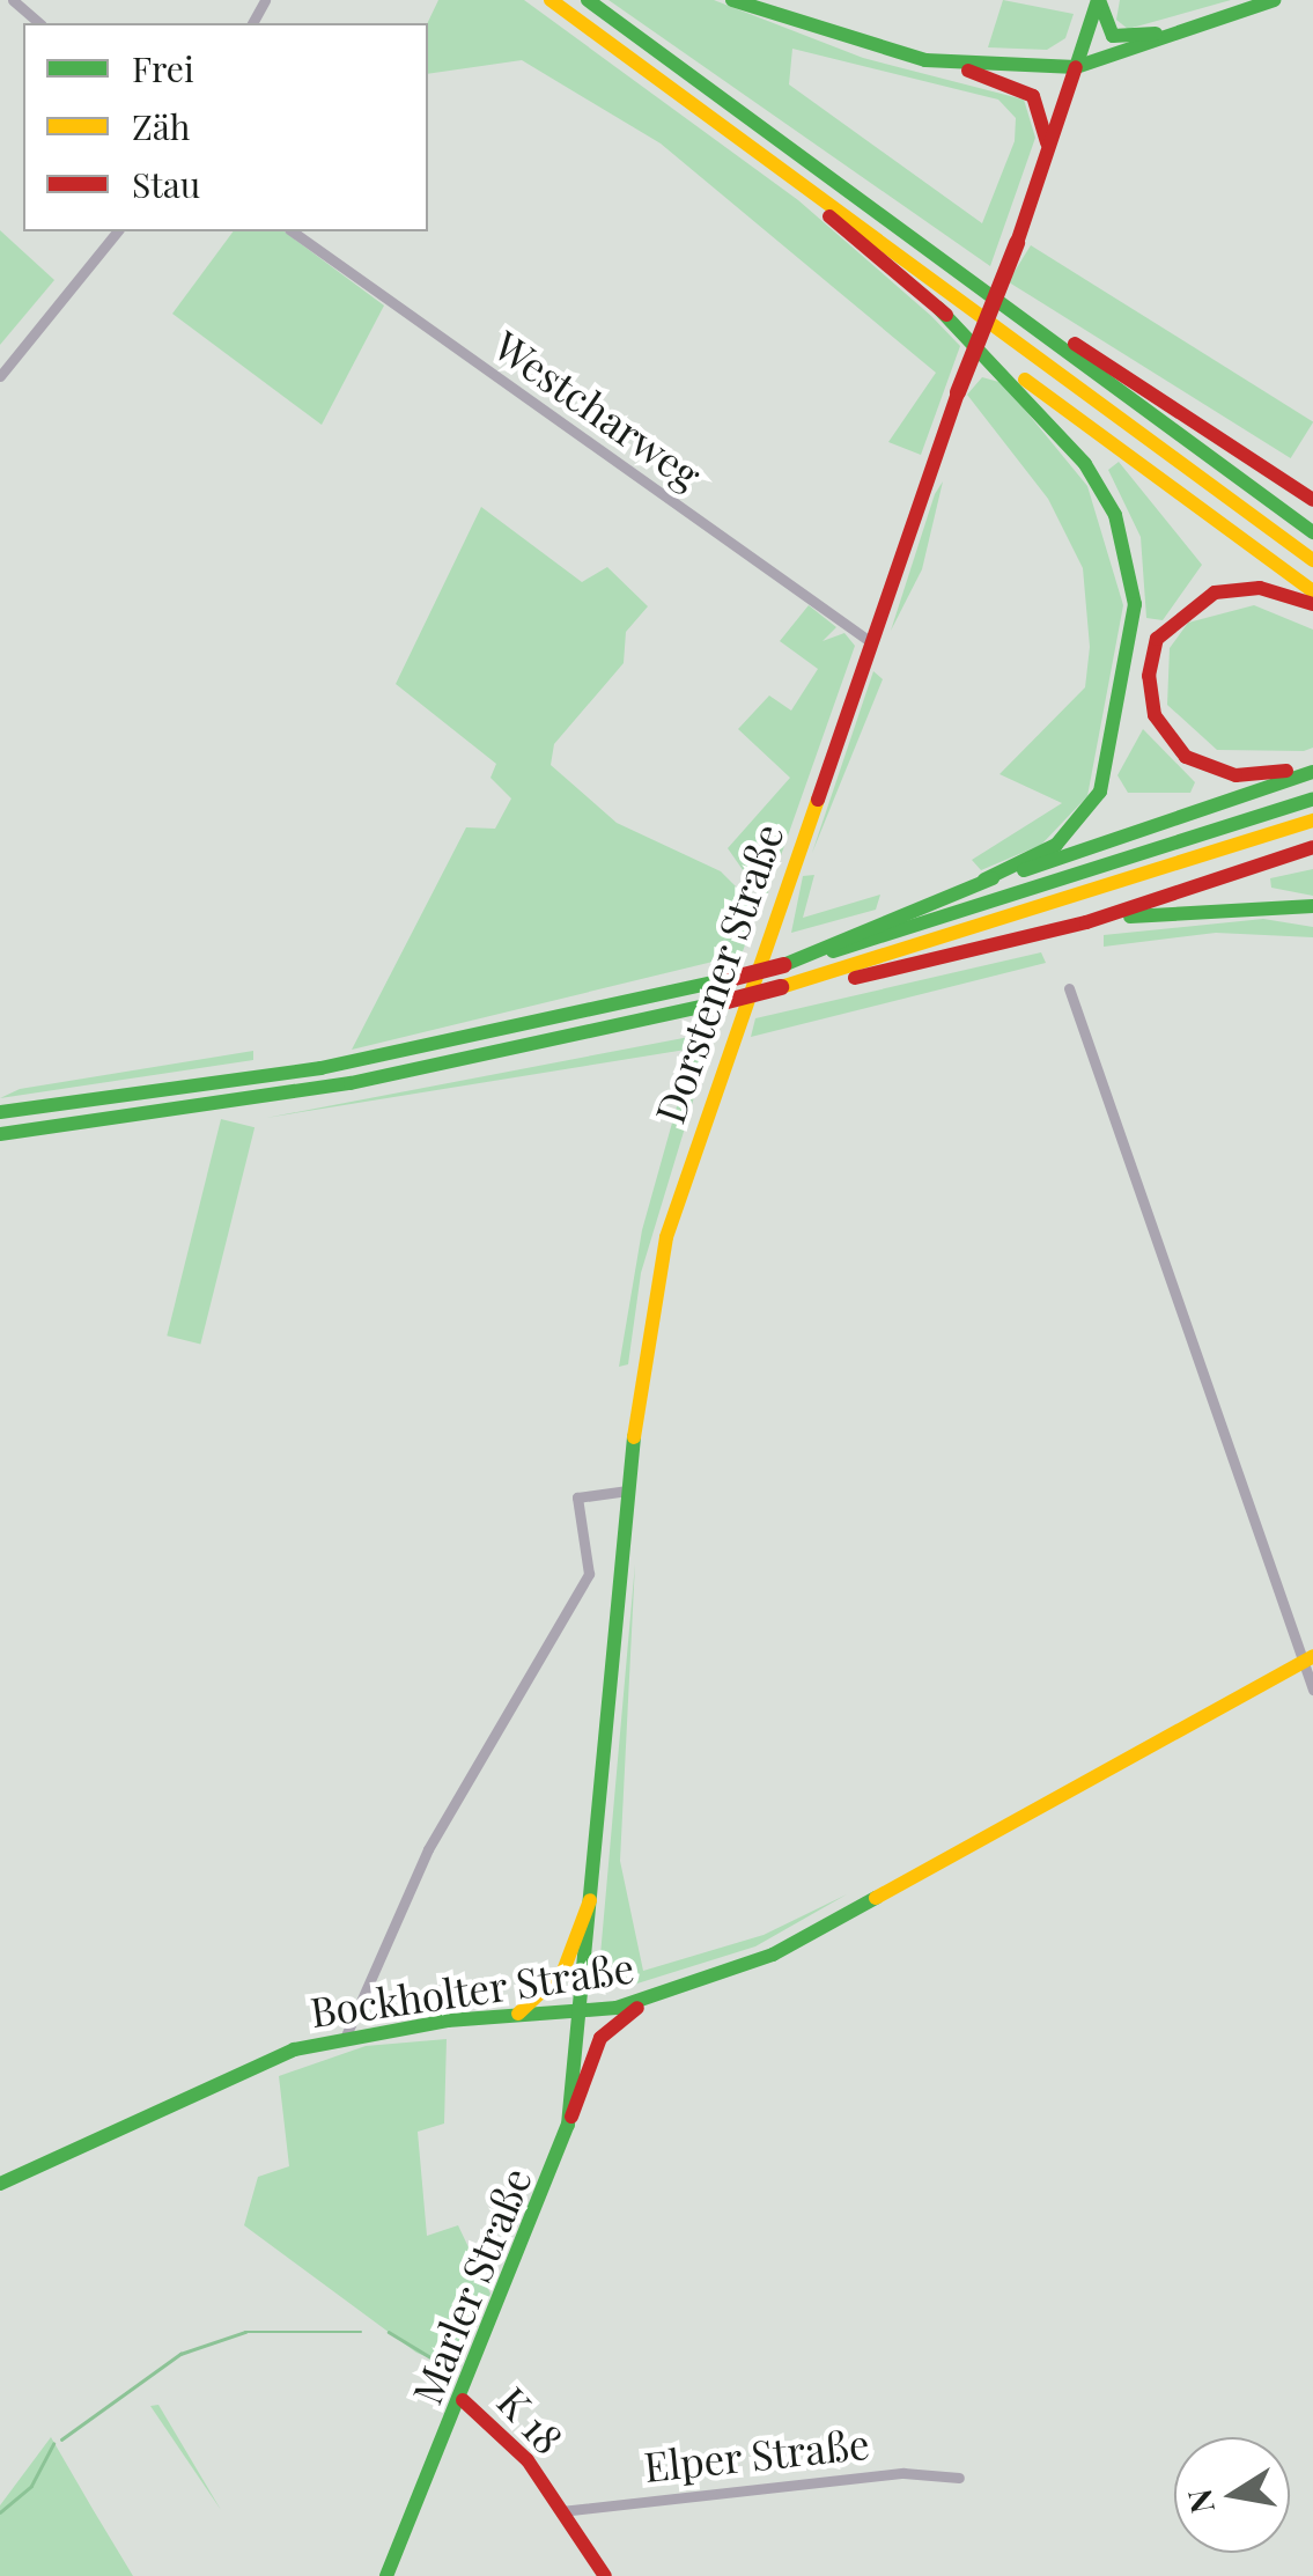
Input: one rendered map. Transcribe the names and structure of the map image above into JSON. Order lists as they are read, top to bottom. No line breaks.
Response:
{"streets":{"main road":["Dorstener Straße","Bockholter Straße","Marler Straße","K 18"],"street":["Westcharweg","Elper Straße"]},"crossings":[["Westcharweg","Dorstener Straße"],["Dorstener Straße","Bockholter Straße"],["Dorstener Straße","Marler Straße"],["Bockholter Straße","Marler Straße"],["Marler Straße","K 18"],["K 18","Elper Straße"]],"legend":["Frei","Zäh","Stau"],"north":"left"}
